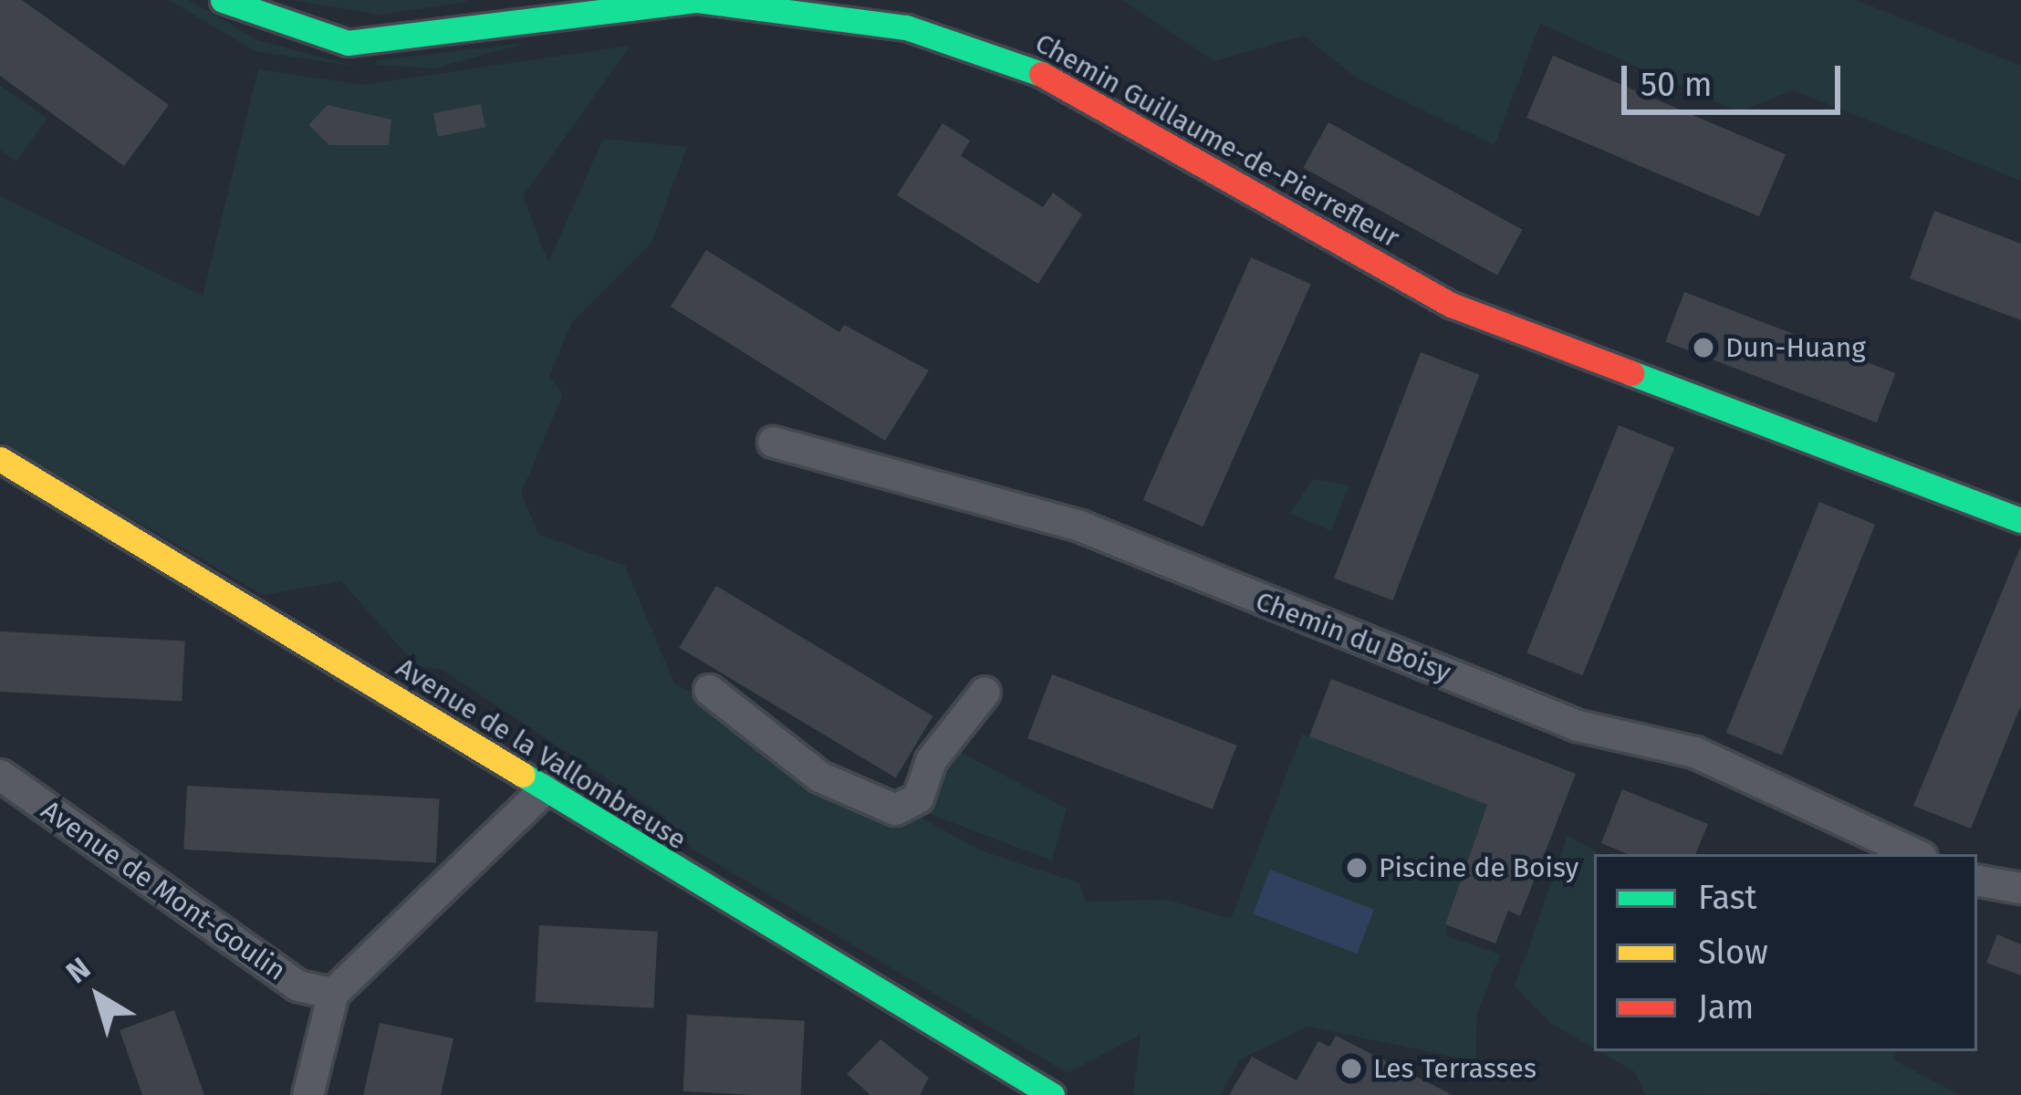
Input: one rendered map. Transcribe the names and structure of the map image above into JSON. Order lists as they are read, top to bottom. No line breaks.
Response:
{"streets":{"street":["Chemin Guillaume-de-Pierrefleur","Chemin du Boisy","Avenue de la Vallombreuse","Avenue de Mont-Goulin"]},"places":["Dun-Huang","Piscine de Boisy","Les Terrasses"],"legend":["Fast","Slow","Jam"],"scale_bar":"50 m","north":"top left"}
